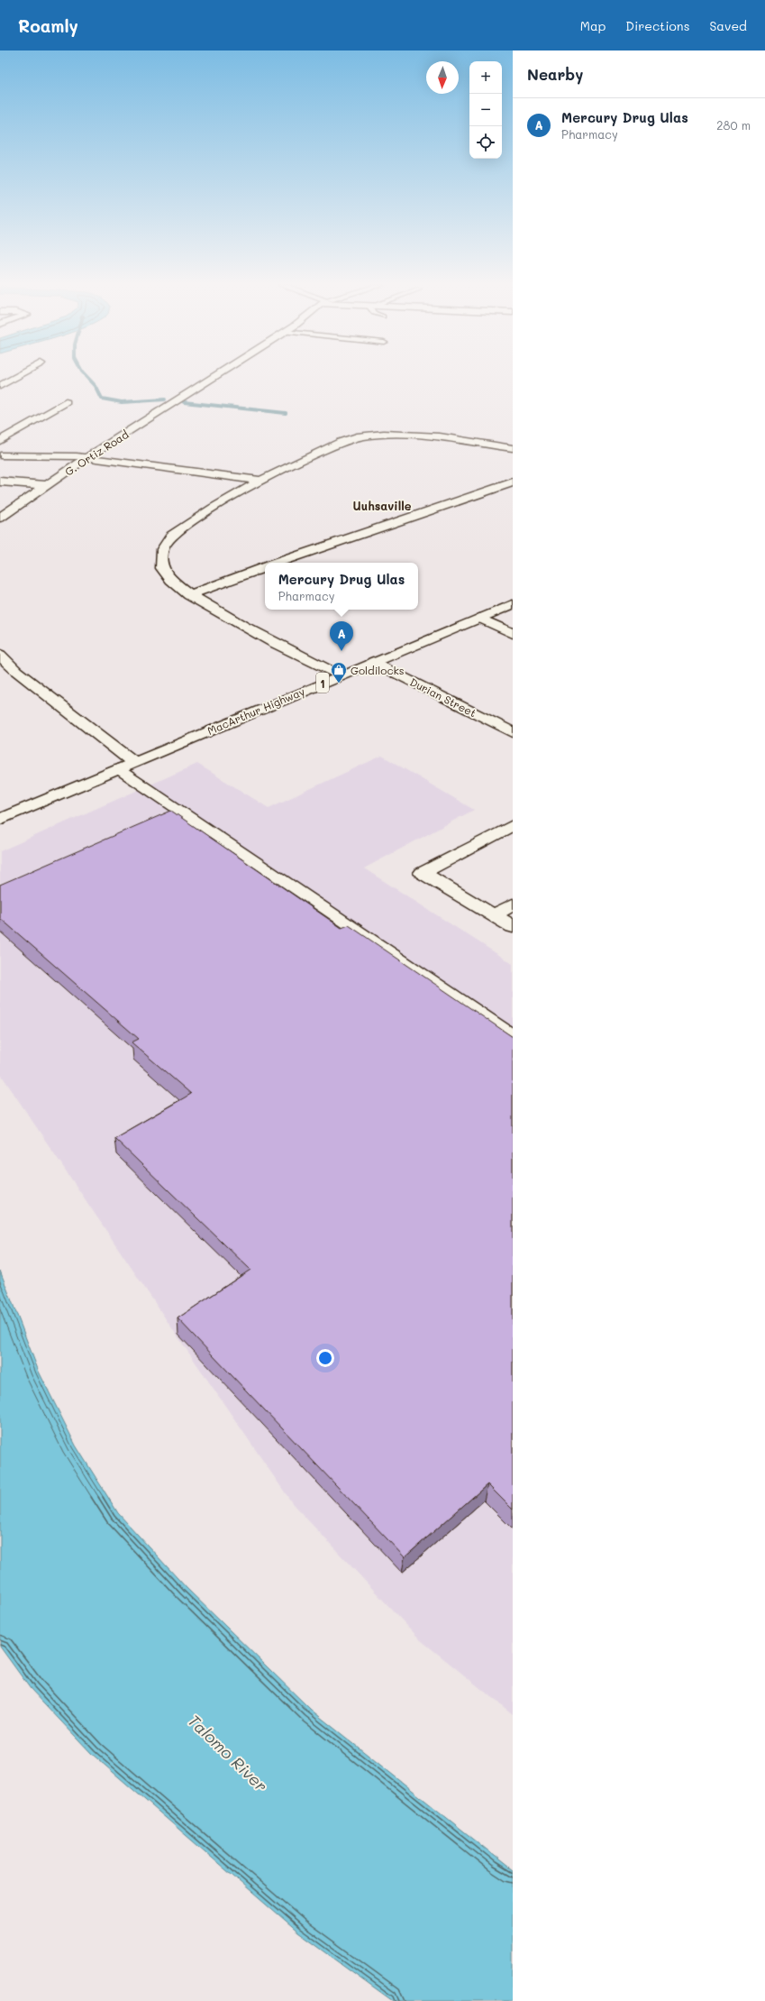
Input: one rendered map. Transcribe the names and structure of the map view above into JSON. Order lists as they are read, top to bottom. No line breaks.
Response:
{"streets":{"main road":["G. Ortiz Road","1","Durian Street","MacArthur Highway"]},"crossings":[["Durian Street","MacArthur Highway"]],"districts":["Uuhsaville"],"water":["Talomo River"],"places":{"shop":["Goldilocks"]},"north":"bottom","page":{"header":"Roamly","nav":["Map","Directions","Saved"],"heading":"Nearby","map_buttons":["+","−"],"list":[{"mark":"A","name":"Mercury Drug Ulas","note":"Pharmacy","value":"280 m"}],"popup":["Mercury Drug Ulas","Pharmacy"],"pins":"A"}}
